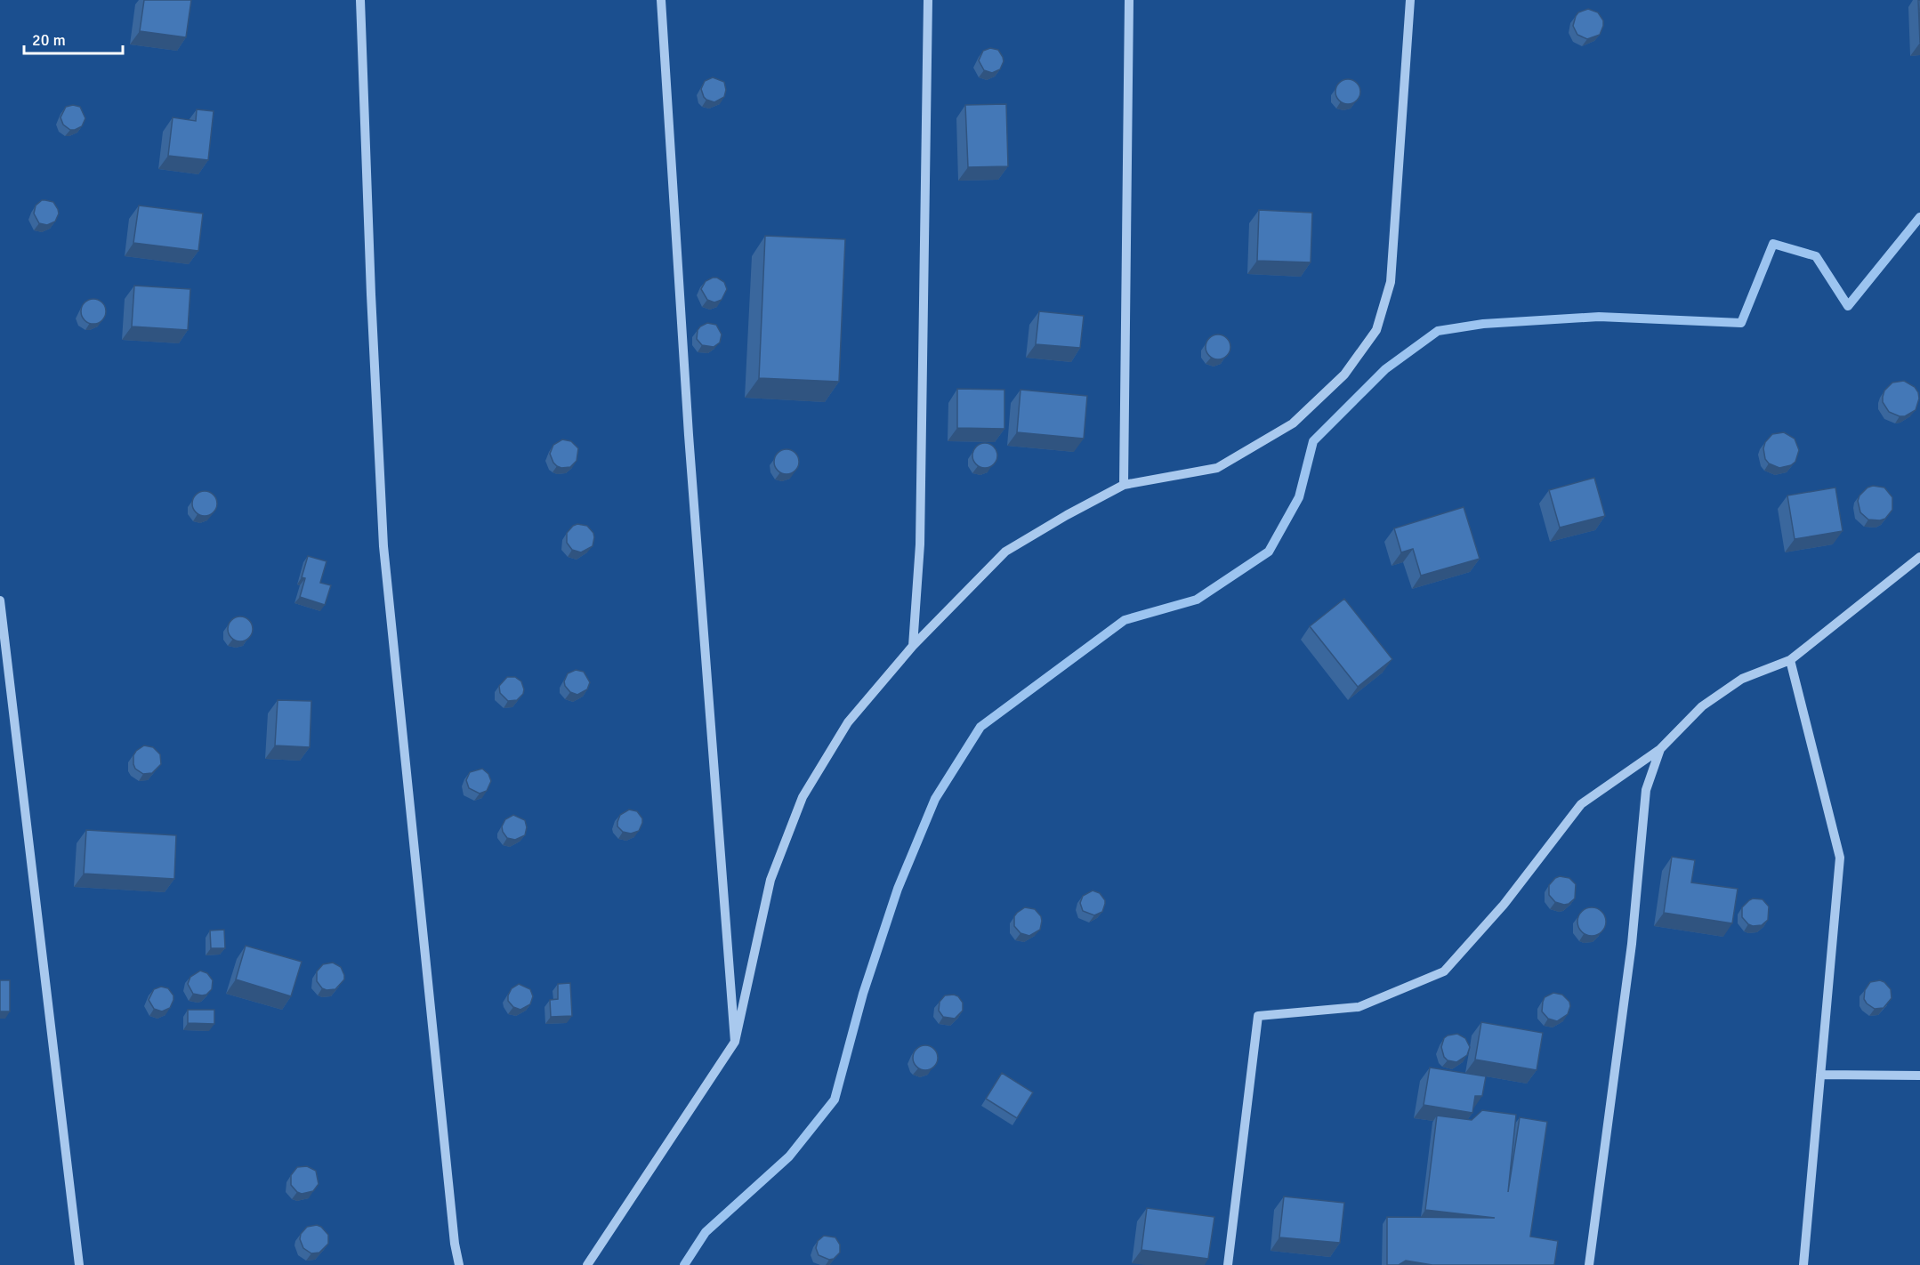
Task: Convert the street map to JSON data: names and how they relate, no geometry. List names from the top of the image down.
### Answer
{
  "scale_bar": "20 m"
}
